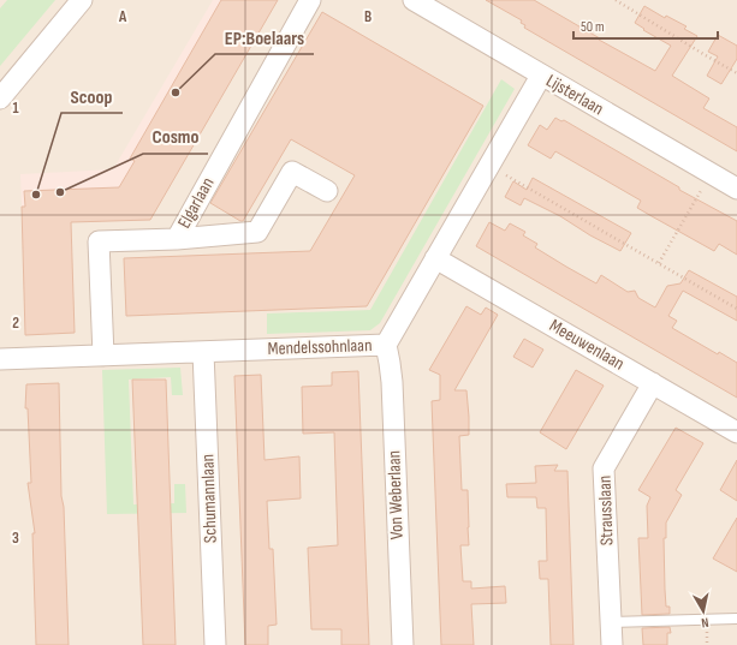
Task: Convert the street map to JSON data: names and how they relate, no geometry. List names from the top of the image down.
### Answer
{
  "streets": {
    "street": [
      "Lijsterlaan",
      "Elgarlaan",
      "Meeuwenlaan",
      "Mendelssohnlaan",
      "Von Weberlaan",
      "Schumannlaan",
      "Strausslaan"
    ]
  },
  "crossings": [
    ["Lijsterlaan", "Mendelssohnlaan"],
    ["Elgarlaan", "Mendelssohnlaan"],
    ["Meeuwenlaan", "Mendelssohnlaan"],
    ["Meeuwenlaan", "Strausslaan"],
    ["Mendelssohnlaan", "Von Weberlaan"],
    ["Mendelssohnlaan", "Schumannlaan"]
  ],
  "places": ["EP:Boelaars", "Cosmo", "Scoop"],
  "scale_bar": "50 m",
  "north": "bottom",
  "grid": {
    "columns": ["A", "B"],
    "rows": ["1", "2", "3"]
  }
}
